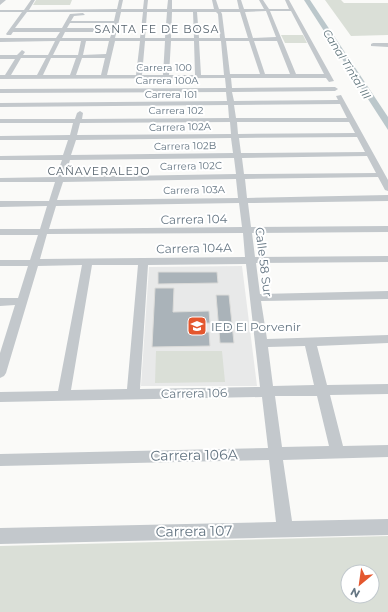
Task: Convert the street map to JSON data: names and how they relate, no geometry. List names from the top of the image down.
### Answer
{
  "streets": {
    "street": [
      "Carrera 100",
      "Carrera 100A",
      "Carrera 101",
      "Carrera 102",
      "Carrera 102A",
      "Carrera 102B",
      "Carrera 102C",
      "Carrera 103A",
      "Carrera 104",
      "Carrera 104A",
      "Calle 58 Sur",
      "Carrera 106",
      "Carrera 106A",
      "Carrera 107"
    ]
  },
  "crossings": [
    ["Carrera 100", "Calle 58 Sur"],
    ["Carrera 100A", "Calle 58 Sur"],
    ["Carrera 101", "Calle 58 Sur"],
    ["Carrera 102", "Calle 58 Sur"],
    ["Carrera 102A", "Calle 58 Sur"],
    ["Carrera 102B", "Calle 58 Sur"],
    ["Carrera 102C", "Calle 58 Sur"],
    ["Carrera 103A", "Calle 58 Sur"],
    ["Carrera 104", "Calle 58 Sur"],
    ["Carrera 104A", "Calle 58 Sur"],
    ["Calle 58 Sur", "Carrera 106"],
    ["Calle 58 Sur", "Carrera 106A"],
    ["Calle 58 Sur", "Carrera 107"]
  ],
  "districts": ["SANTA FE DE BOSA", "CAÑAVERALEJO"],
  "water": ["Canal Tintal III"],
  "places": {
    "school or university": ["IED El Porvenir"]
  },
  "north": "bottom left"
}
